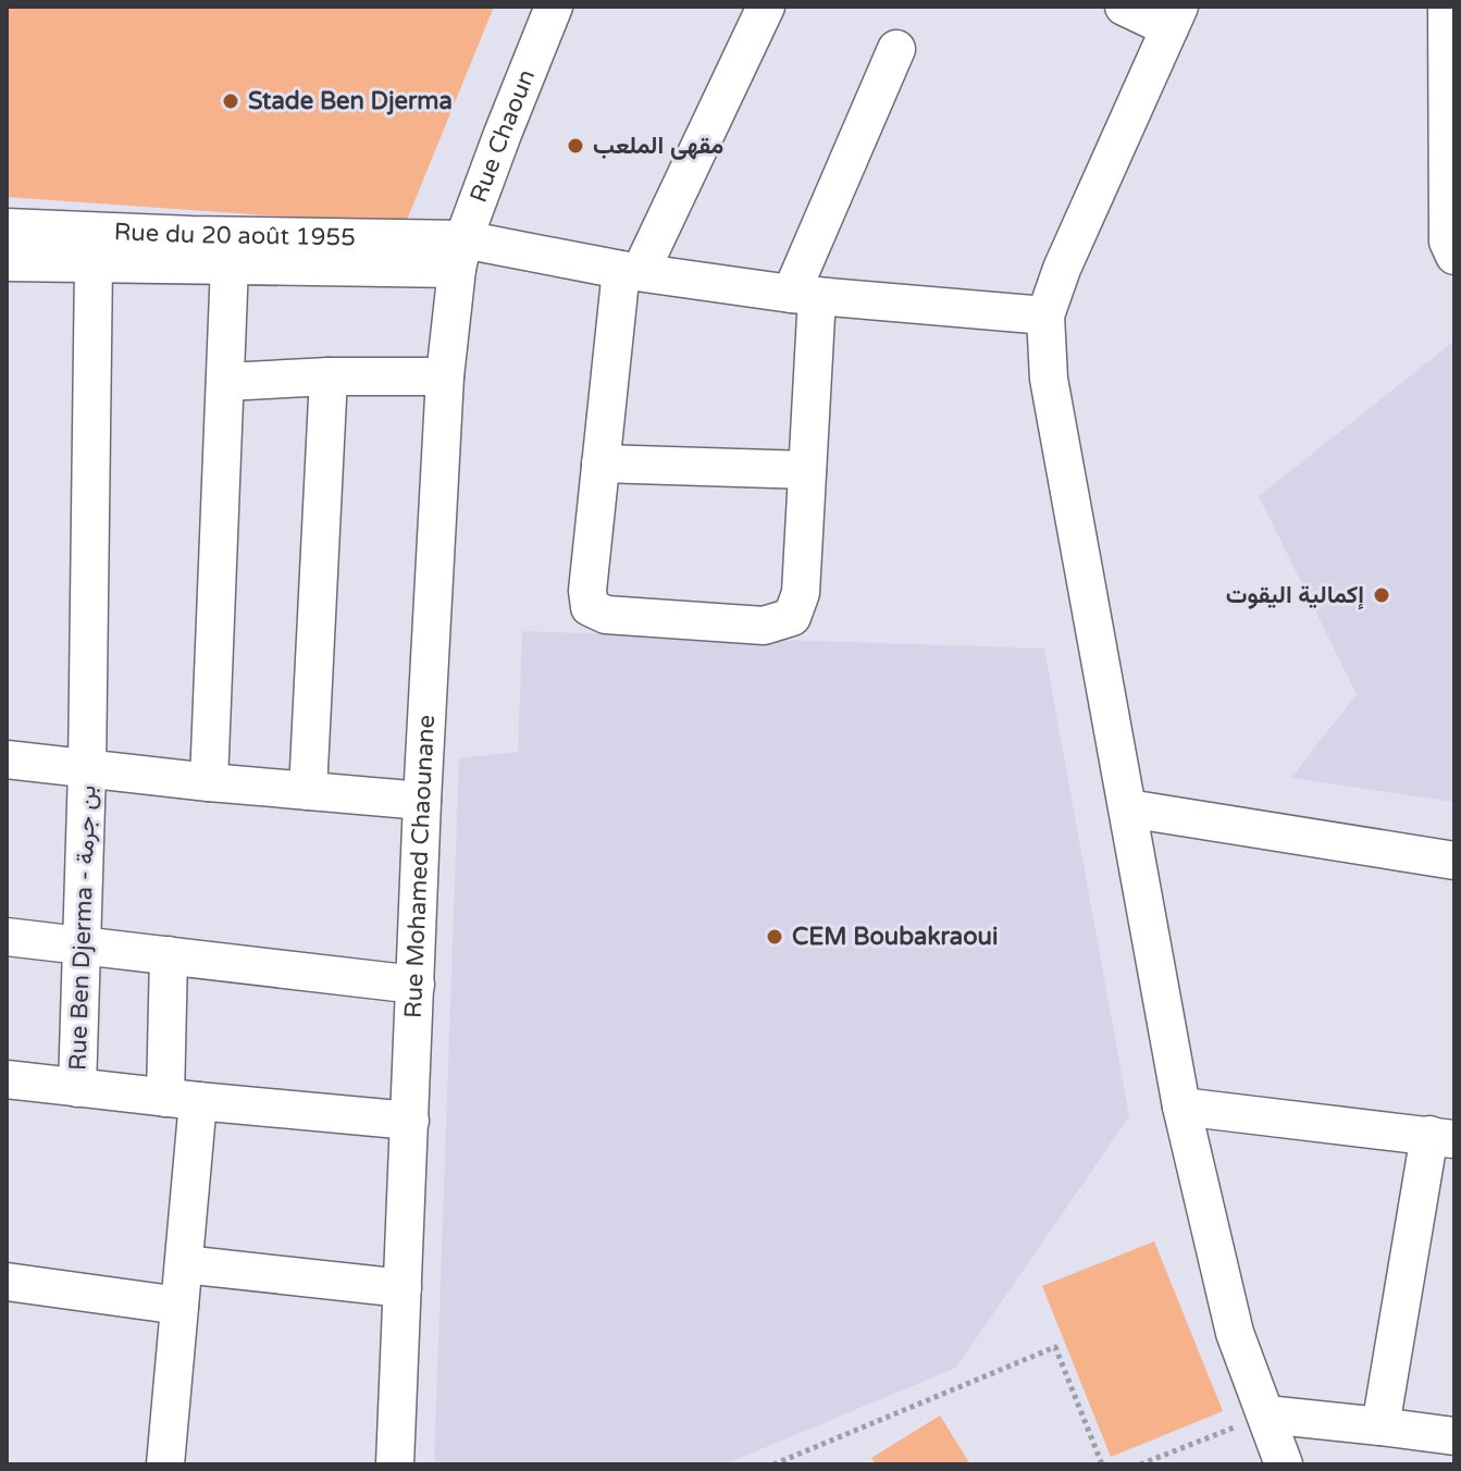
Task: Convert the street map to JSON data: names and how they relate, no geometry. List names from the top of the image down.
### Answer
{
  "streets": {
    "street": [
      "Rue Chaoun",
      "Rue du 20 août 1955",
      "Rue Mohamed Chaounane",
      "Rue Ben Djerma - بن جرمة"
    ]
  },
  "crossings": [
    ["Rue Chaoun", "Rue du 20 août 1955"],
    ["Rue Chaoun", "Rue Mohamed Chaounane"],
    ["Rue du 20 août 1955", "Rue Mohamed Chaounane"],
    ["Rue du 20 août 1955", "Rue Ben Djerma - بن جرمة"]
  ],
  "places": [
    "Stade Ben Djerma",
    "مقهى الملعب",
    "إكمالية اليقوت",
    "CEM Boubakraoui"
  ]
}
